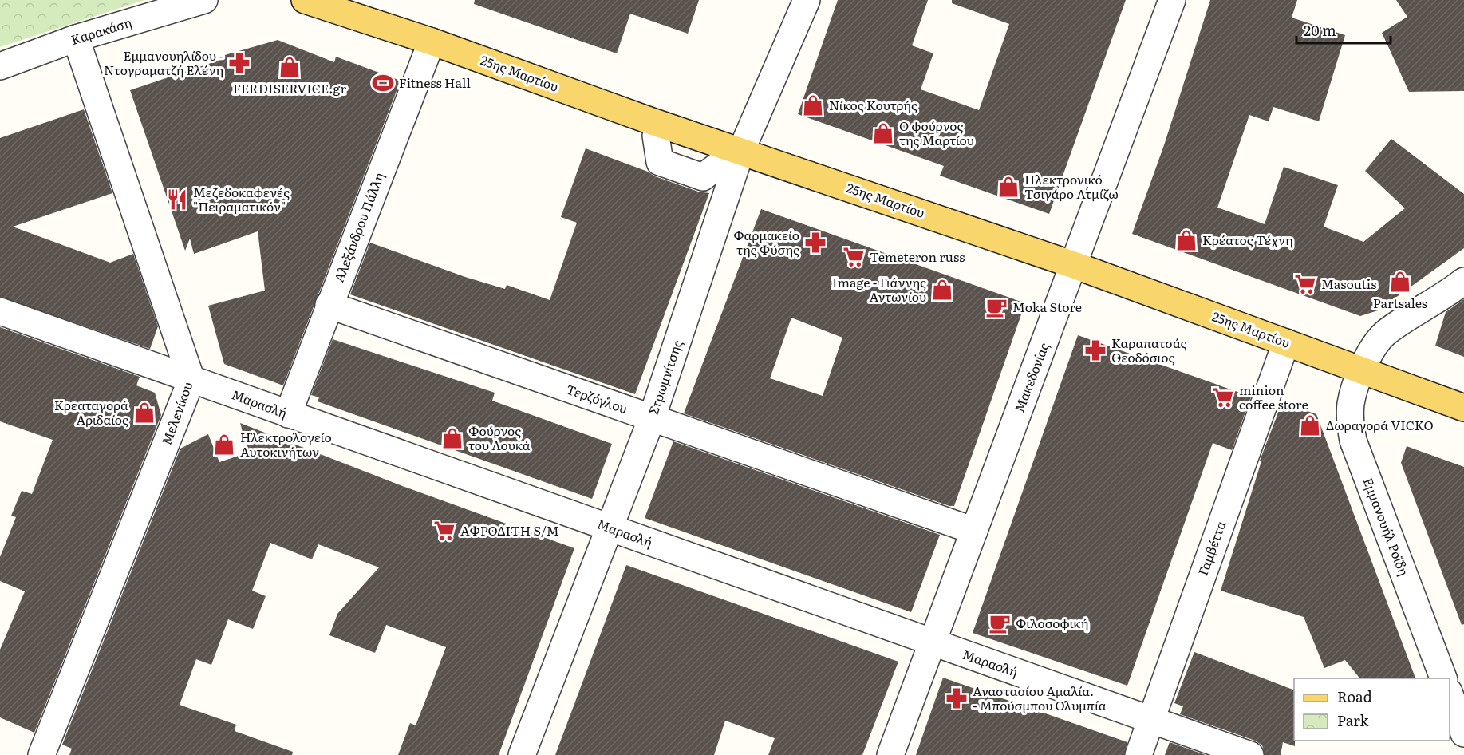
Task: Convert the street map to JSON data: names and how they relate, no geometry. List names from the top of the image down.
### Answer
{
  "streets": {
    "main road": ["25ης Μαρτίου"],
    "street": [
      "Καρακάση",
      "Αλεξάνδρου Πάλλη",
      "Στρωμνίτσης",
      "Μακεδονίας",
      "Τερζόγλου",
      "Μαρασλή",
      "Μελενίκου",
      "Εμμανουήλ Ροΐδη",
      "Γαμβέττα"
    ]
  },
  "crossings": [
    ["Καρακάση", "Μελενίκου"],
    ["25ης Μαρτίου", "Αλεξάνδρου Πάλλη"],
    ["25ης Μαρτίου", "Στρωμνίτσης"],
    ["25ης Μαρτίου", "Μακεδονίας"],
    ["25ης Μαρτίου", "Εμμανουήλ Ροΐδη"],
    ["25ης Μαρτίου", "Γαμβέττα"],
    ["Αλεξάνδρου Πάλλη", "Τερζόγλου"],
    ["Αλεξάνδρου Πάλλη", "Μαρασλή"],
    ["Στρωμνίτσης", "Τερζόγλου"],
    ["Στρωμνίτσης", "Μαρασλή"],
    ["Μακεδονίας", "Τερζόγλου"],
    ["Μακεδονίας", "Μαρασλή"],
    ["Μαρασλή", "Μελενίκου"],
    ["Μαρασλή", "Γαμβέττα"]
  ],
  "places": {
    "pharmacy": [
      "Εμμανουηλίδου - Ντογραματζή Ελένη",
      "Φαρμακείο της Φύσης",
      "Καραπατσάς Θεοδόσιος",
      "Αναστασίου Αμαλία. - Μπούσμπου Ολυμπία"
    ],
    "shop": [
      "FERDISERVICE.gr",
      "Νίκος Κουτρής",
      "Ο φούρνος της Μαρτίου",
      "Ηλεκτρονικό Τσιγάρο Ατμίζω",
      "Κρέατος Τέχνη",
      "Partsales",
      "Image - Γιάννης Αντωνίου",
      "Κρεαταγορά Αριδαίος",
      "Δωραγορά VICKO",
      "Φούρνος του Λουκά",
      "Ηλεκτρολογείο Αυτοκινήτων"
    ],
    "sports": ["Fitness Hall"],
    "restaurant": ["Μεζεδοκαφενές \"Πειραματικόν\""],
    "supermarket": [
      "Temeteron russ",
      "Masoutis",
      "minion coffee store",
      "ΑΦΡΟΔΙΤΗ S/M"
    ],
    "cafe": ["Moka Store", "Φιλοσοφική"]
  },
  "legend": ["Road", "Park"],
  "scale_bar": "20 m"
}
